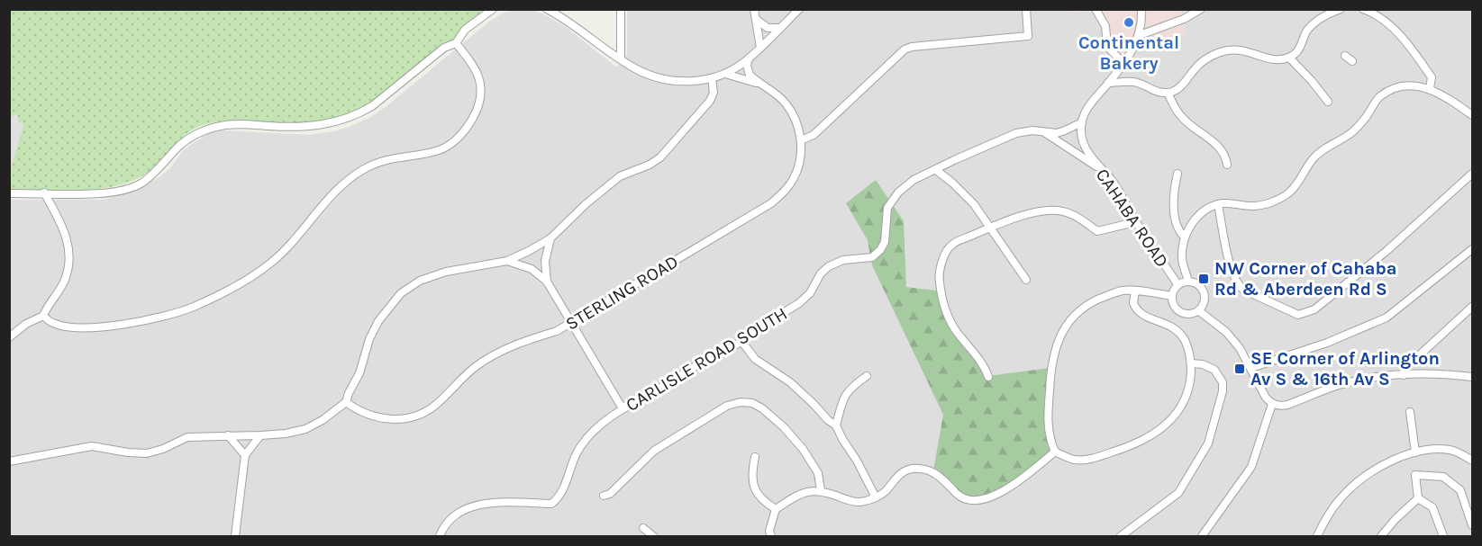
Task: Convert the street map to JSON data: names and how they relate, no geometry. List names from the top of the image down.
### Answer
{
  "streets": {
    "street": ["CAHABA ROAD", "STERLING ROAD", "CARLISLE ROAD SOUTH"]
  },
  "crossings": [
    ["CAHABA ROAD", "CARLISLE ROAD SOUTH"]
  ],
  "places": {
    "other": ["Continental Bakery"],
    "transit": ["NW Corner of Cahaba Rd & Aberdeen Rd S", "SE Corner of Arlington Av S & 16th Av S"]
  }
}
